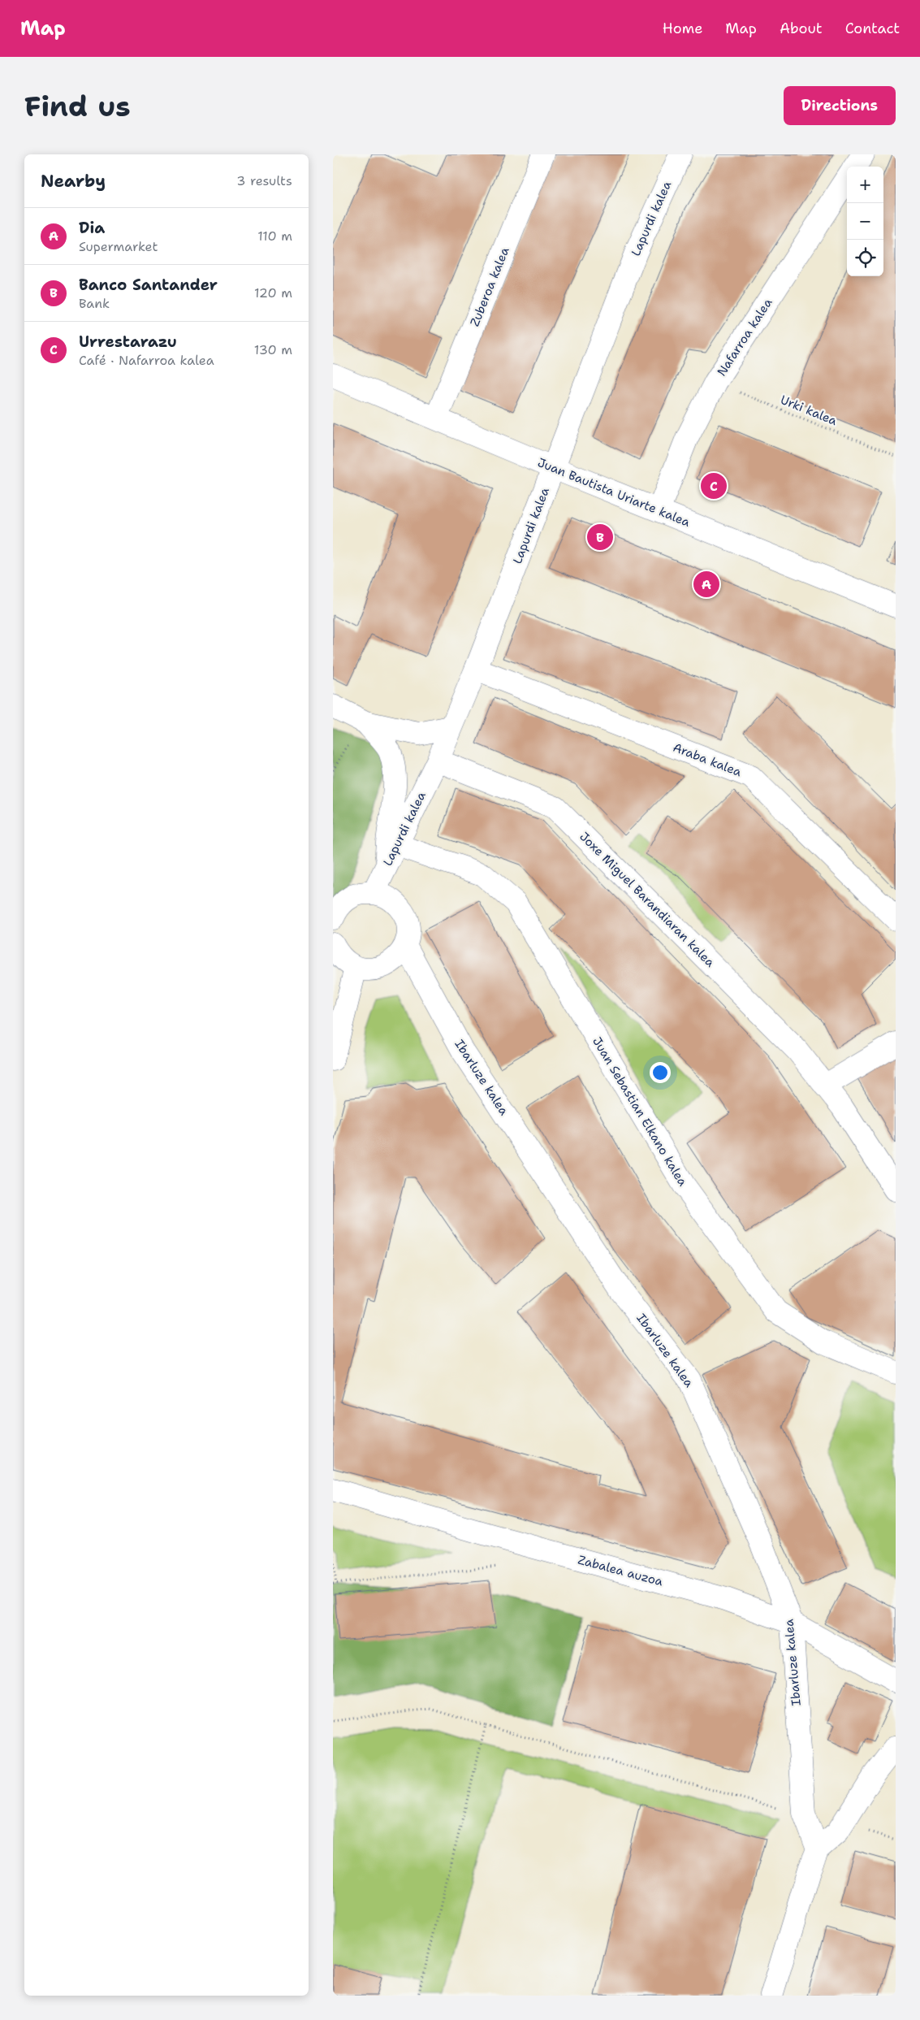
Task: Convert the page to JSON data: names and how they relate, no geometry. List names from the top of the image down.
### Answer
{
  "streets": {
    "street": [
      "Lapurdi kalea",
      "Zuberoa kalea",
      "Nafarroa kalea",
      "Juan Bautista Uriarte kalea",
      "Araba kalea",
      "Joxe Miguel Barandiaran kalea",
      "Ibarluze kalea",
      "Juan Sebastian Elkano kalea",
      "Zabalea auzoa"
    ],
    "path": ["Urki kalea"]
  },
  "crossings": [
    ["Lapurdi kalea", "Juan Bautista Uriarte kalea"],
    ["Lapurdi kalea", "Araba kalea"],
    ["Lapurdi kalea", "Joxe Miguel Barandiaran kalea"],
    ["Lapurdi kalea", "Juan Sebastian Elkano kalea"],
    ["Zuberoa kalea", "Juan Bautista Uriarte kalea"],
    ["Nafarroa kalea", "Urki kalea"],
    ["Nafarroa kalea", "Juan Bautista Uriarte kalea"],
    ["Ibarluze kalea", "Zabalea auzoa"]
  ],
  "page": {
    "header": "Map",
    "nav": [
      "Home",
      "Map",
      "About",
      "Contact"
    ],
    "buttons": "Directions",
    "title": "Find us",
    "heading": ["Nearby", "3 results"],
    "map_buttons": ["+", "−"],
    "list": [
      {
        "mark": "A",
        "name": "Dia",
        "note": "Supermarket",
        "value": "110 m"
      },
      {
        "mark": "B",
        "name": "Banco Santander",
        "note": "Bank",
        "value": "120 m"
      },
      {
        "mark": "C",
        "name": "Urrestarazu",
        "note": "Café · Nafarroa kalea",
        "value": "130 m"
      }
    ],
    "pins": ["C", "B", "A"]
  }
}
